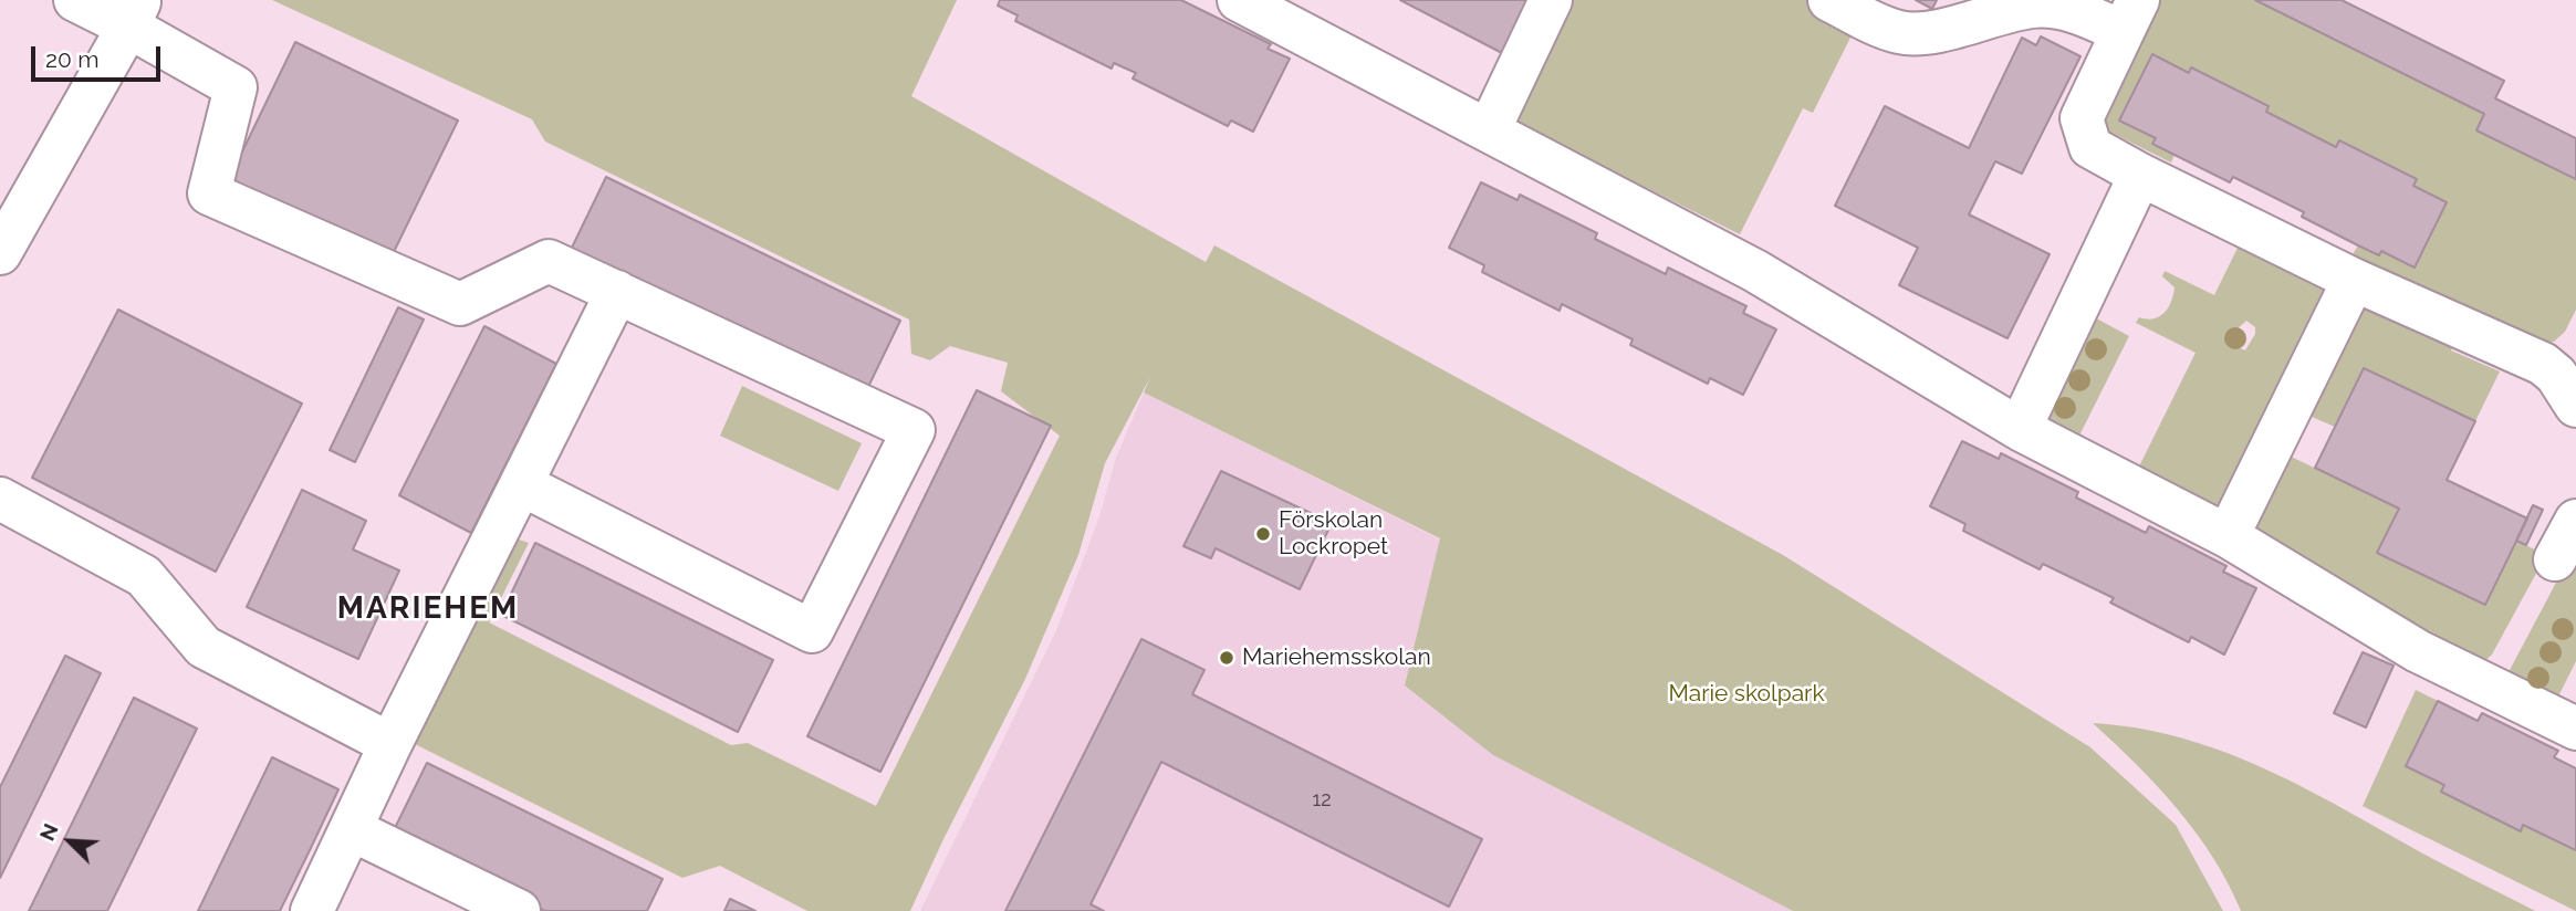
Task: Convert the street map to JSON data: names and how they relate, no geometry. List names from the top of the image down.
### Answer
{
  "districts": ["MARIEHEM"],
  "parks": ["Marie skolpark"],
  "places": ["Förskolan Lockropet", "Mariehemsskolan"],
  "house_numbers": ["12"],
  "scale_bar": "20 m",
  "north": "top left"
}
